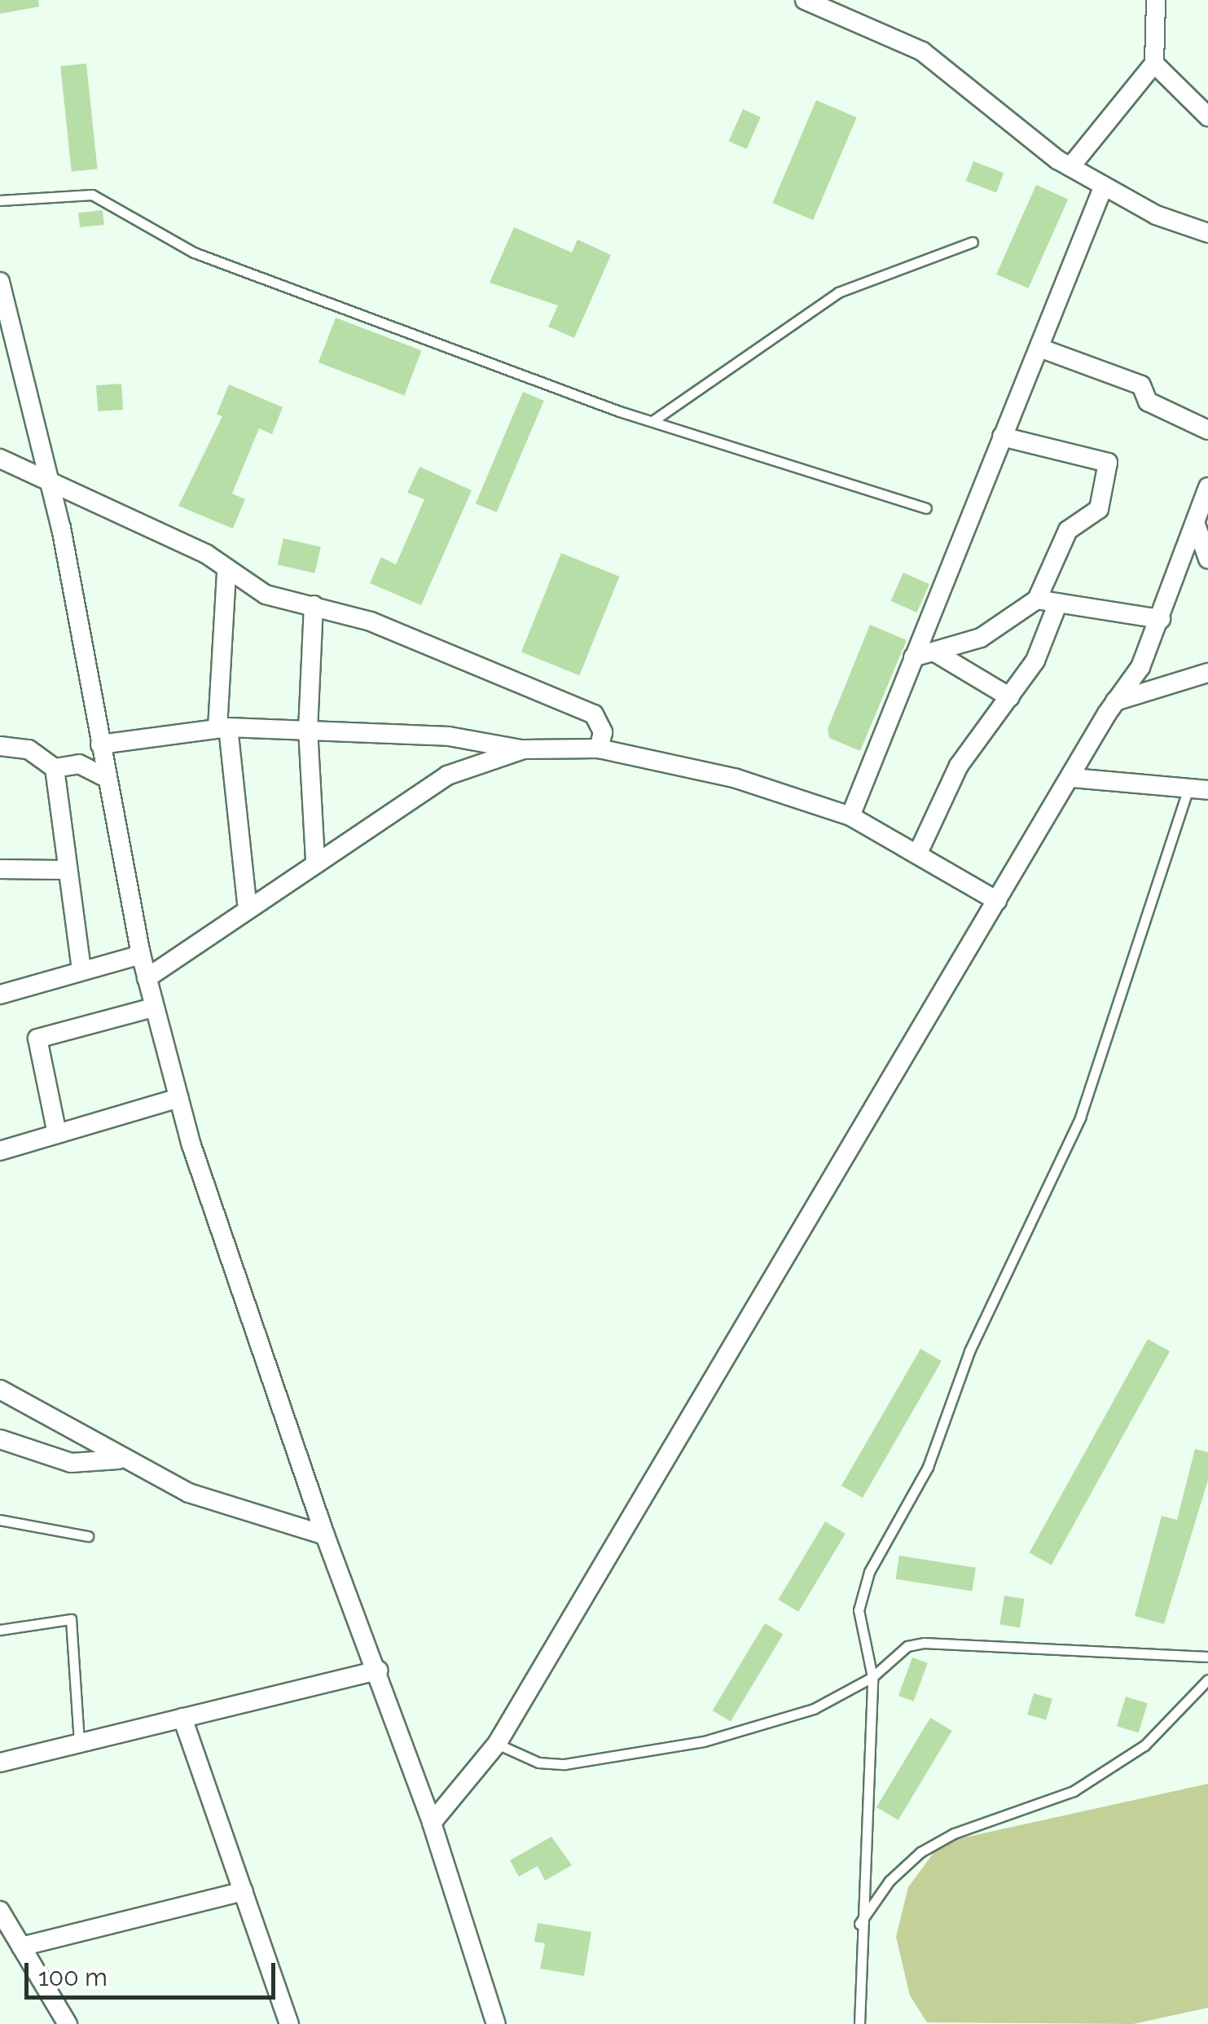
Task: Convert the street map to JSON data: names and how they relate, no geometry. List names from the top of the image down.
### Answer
{
  "scale_bar": "100 m"
}
